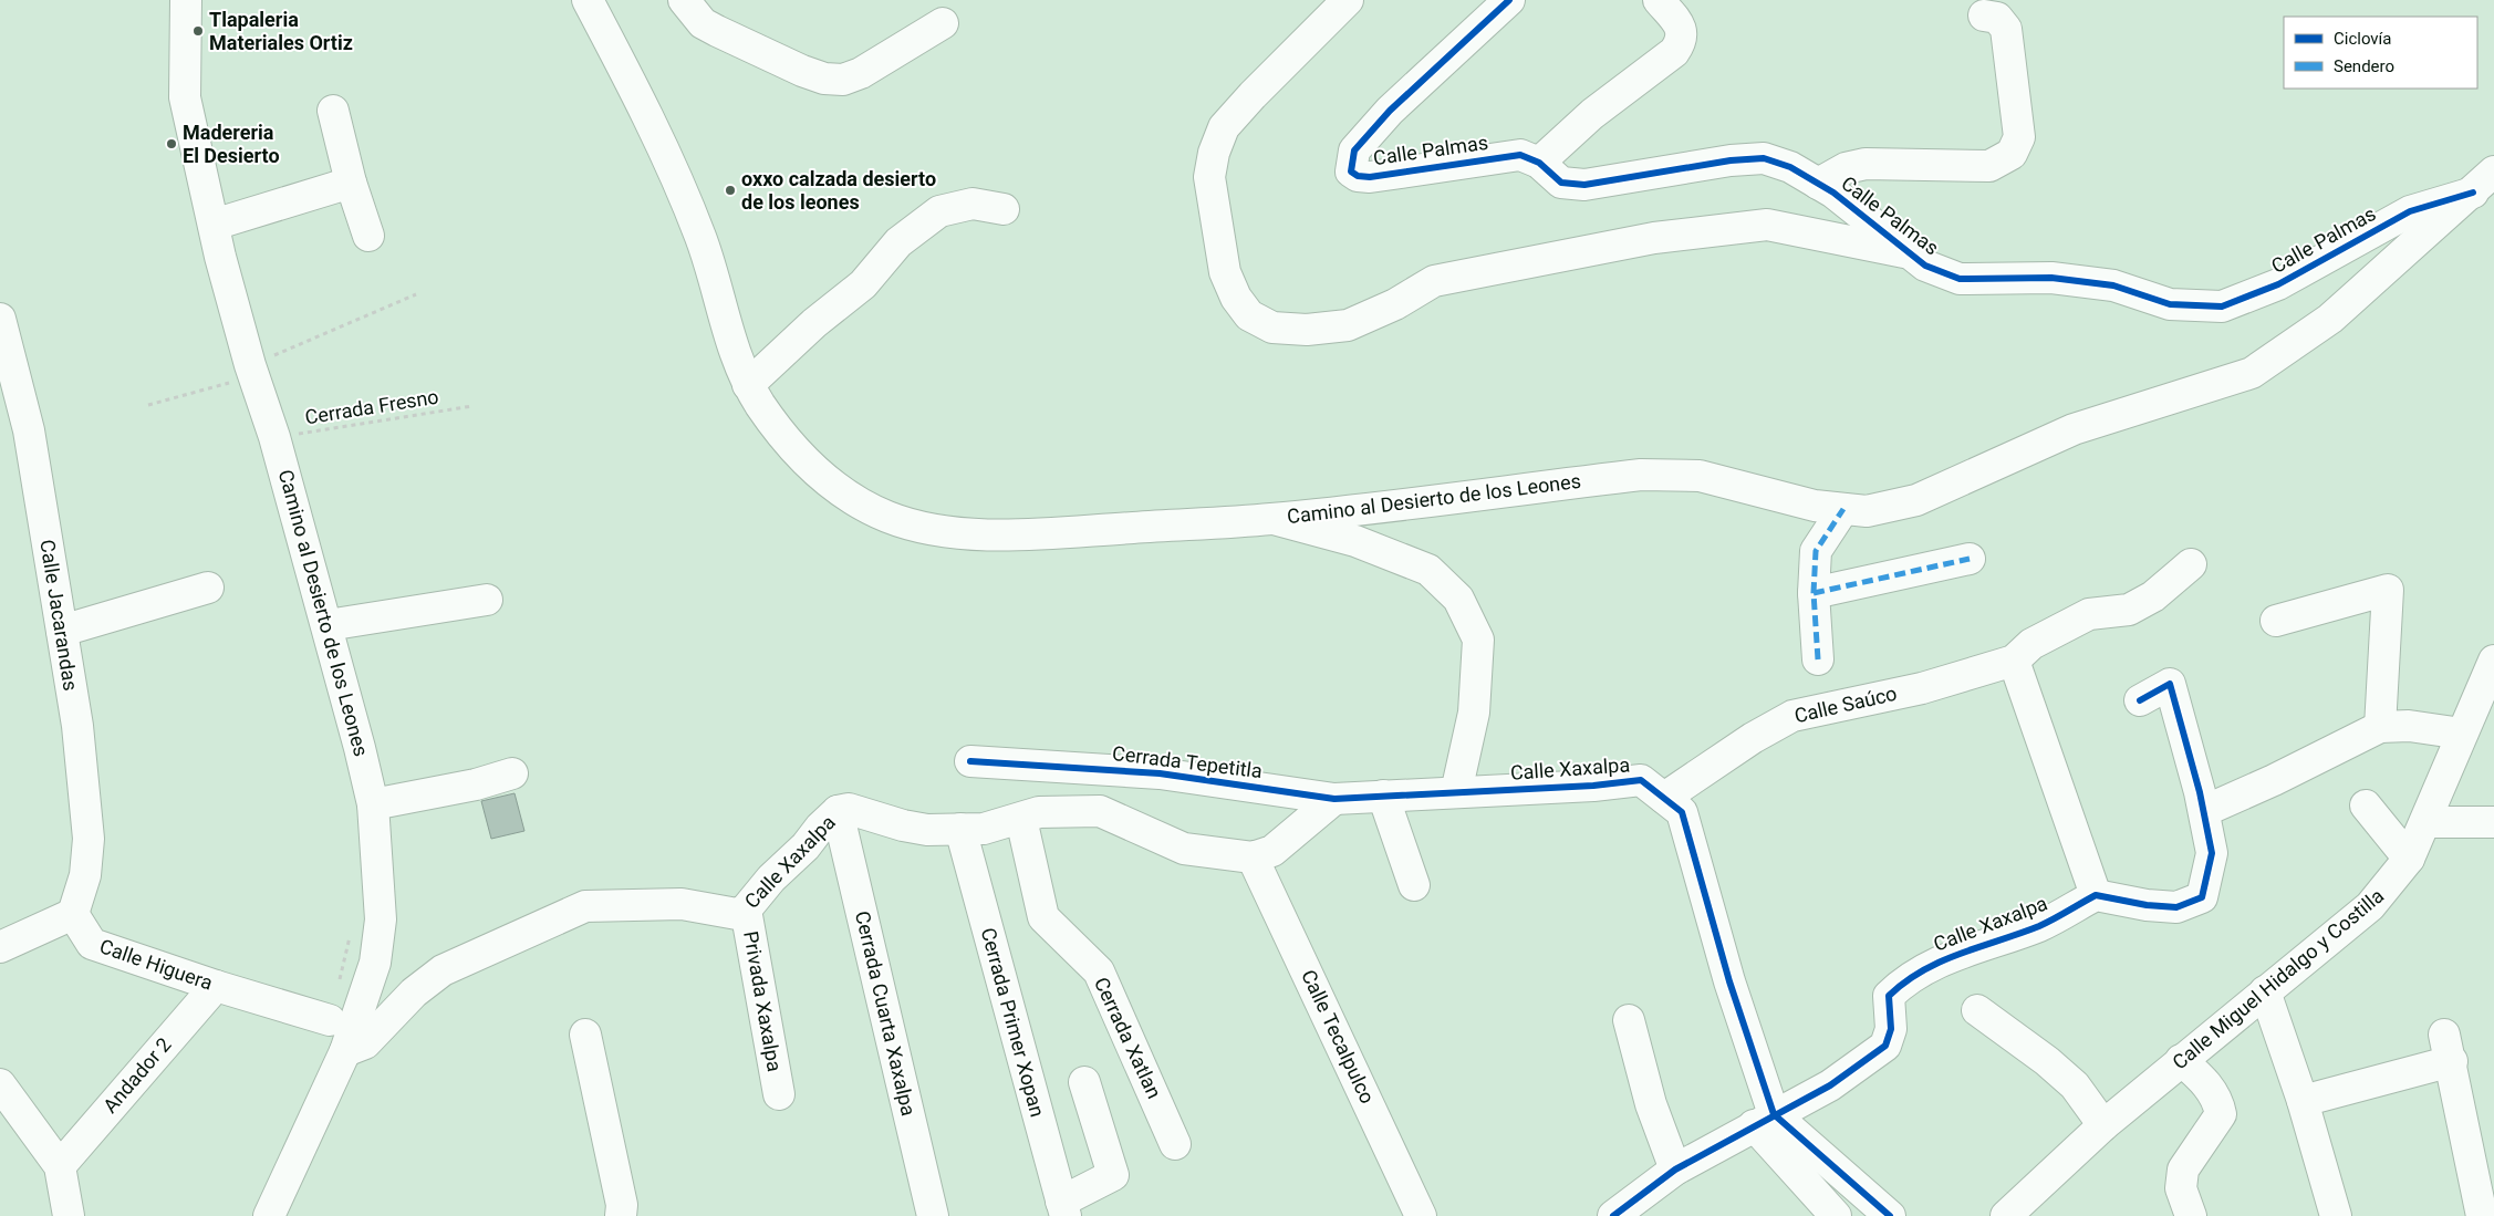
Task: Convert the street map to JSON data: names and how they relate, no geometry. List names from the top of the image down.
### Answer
{
  "streets": {
    "street": [
      "Calle Palmas",
      "Camino al Desierto de los Leones",
      "Calle Jacarandas",
      "Calle Saúco",
      "Cerrada Tepetitla",
      "Calle Xaxalpa",
      "Calle Higuera",
      "Calle Miguel Hidalgo y Costilla",
      "Privada Xaxalpa",
      "Cerrada Cuarta Xaxalpa",
      "Cerrada Primer Xopan",
      "Calle Tecalpulco",
      "Cerrada Xatlan",
      "Andador 2"
    ],
    "path": ["Cerrada Fresno"]
  },
  "crossings": [
    ["Calle Palmas", "Camino al Desierto de los Leones"],
    ["Cerrada Fresno", "Camino al Desierto de los Leones"],
    ["Camino al Desierto de los Leones", "Calle Xaxalpa"],
    ["Calle Jacarandas", "Calle Higuera"],
    ["Calle Saúco", "Calle Xaxalpa"],
    ["Cerrada Tepetitla", "Calle Xaxalpa"],
    ["Calle Xaxalpa", "Privada Xaxalpa"],
    ["Calle Xaxalpa", "Cerrada Cuarta Xaxalpa"],
    ["Calle Xaxalpa", "Cerrada Primer Xopan"],
    ["Calle Xaxalpa", "Calle Tecalpulco"],
    ["Calle Xaxalpa", "Cerrada Xatlan"],
    ["Calle Higuera", "Andador 2"]
  ],
  "places": ["Tlapaleria Materiales Ortiz", "Madereria El Desierto", "oxxo calzada desierto de los leones"],
  "legend": ["Ciclovía", "Sendero"]
}
